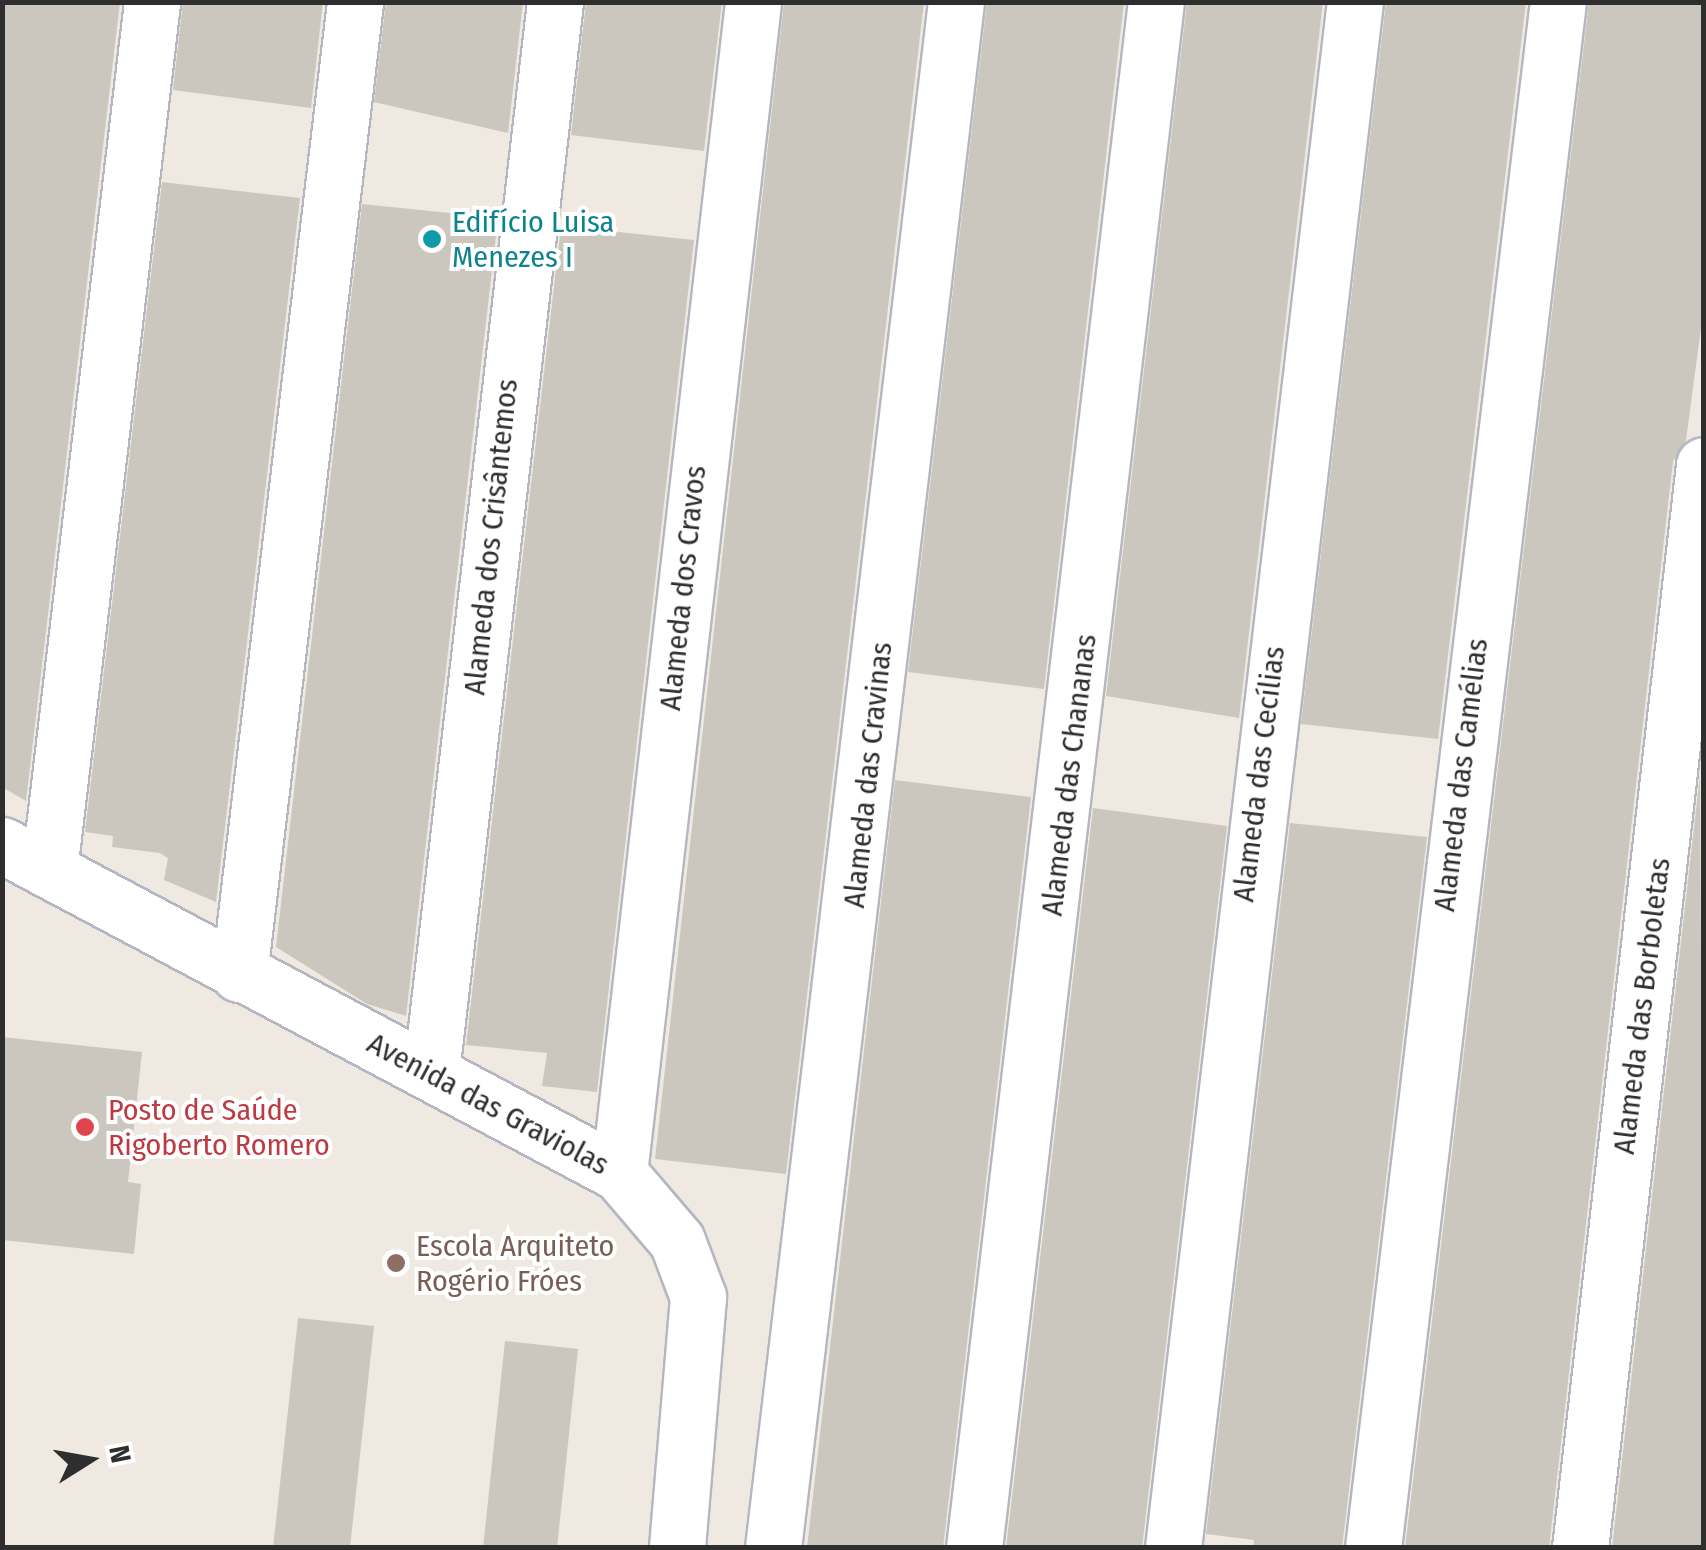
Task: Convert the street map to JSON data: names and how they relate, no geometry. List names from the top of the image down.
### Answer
{
  "streets": {
    "street": [
      "Alameda dos Crisântemos",
      "Alameda dos Cravos",
      "Alameda das Cecílias",
      "Alameda das Cravinas",
      "Alameda das Chananas",
      "Alameda das Camélias",
      "Alameda das Borboletas",
      "Avenida das Graviolas"
    ]
  },
  "crossings": [
    ["Alameda dos Crisântemos", "Avenida das Graviolas"],
    ["Alameda dos Cravos", "Avenida das Graviolas"]
  ],
  "places": ["Edifício Luisa Menezes I", "Posto de Saúde Rigoberto Romero", "Escola Arquiteto Rogério Fróes"],
  "north": "right"
}
